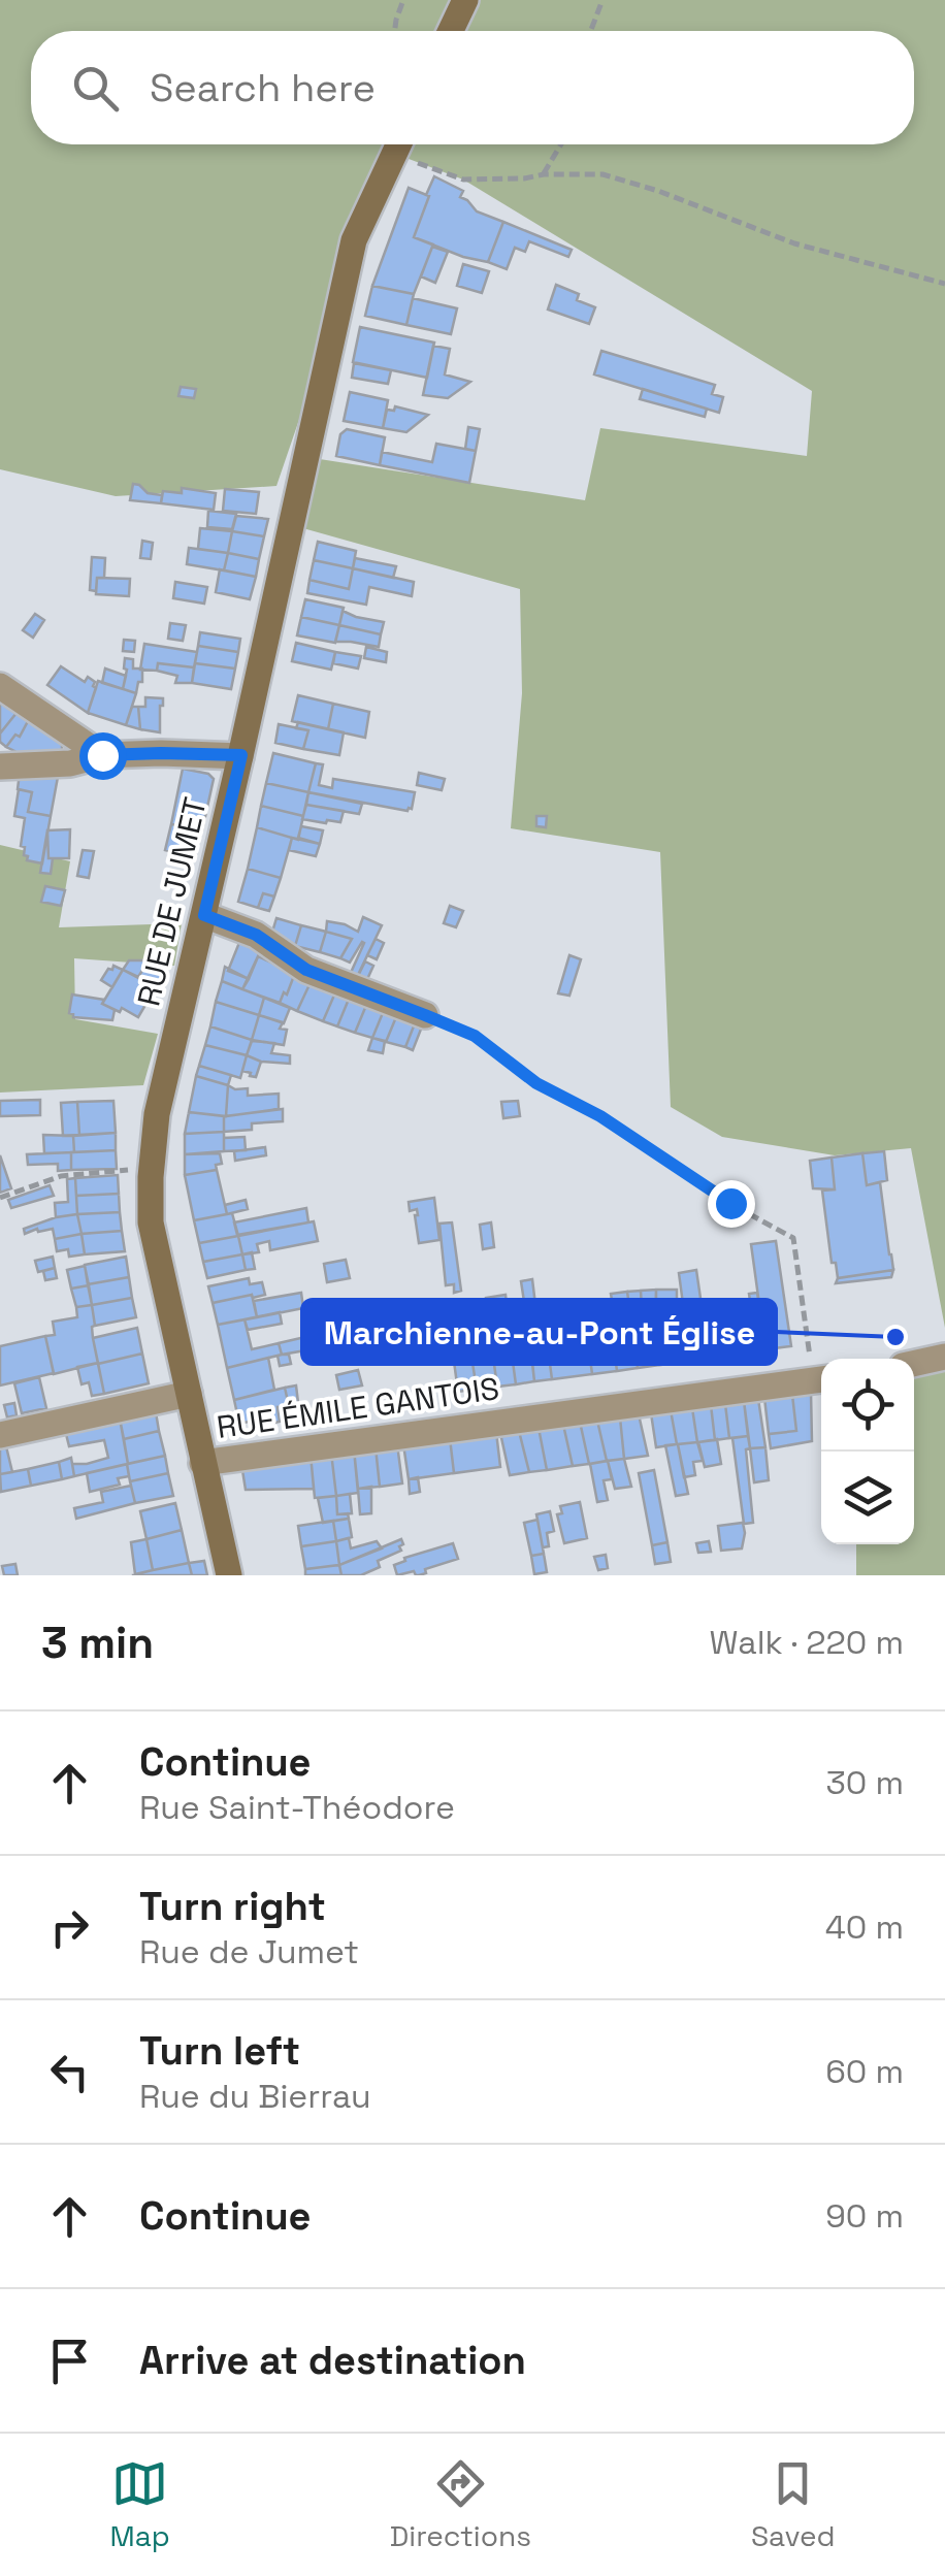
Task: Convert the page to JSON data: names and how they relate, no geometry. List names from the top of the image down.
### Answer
{
  "streets": {
    "street": ["RUE DE JUMET", "RUE ÉMILE GANTOIS"]
  },
  "crossings": [
    ["RUE DE JUMET", "RUE ÉMILE GANTOIS"]
  ],
  "places": ["Marchienne-au-Pont Église"],
  "page": {
    "search": "Search here",
    "heading": ["3 min", "Walk · 220 m"],
    "list": [
      ["Continue", "Rue Saint-Théodore", "30 m"],
      ["Turn right", "Rue de Jumet", "40 m"],
      ["Turn left", "Rue du Bierrau", "60 m"],
      ["Continue", "90 m"],
      "Arrive at destination"
    ],
    "nav": ["Map", "Directions", "Saved"]
  }
}
